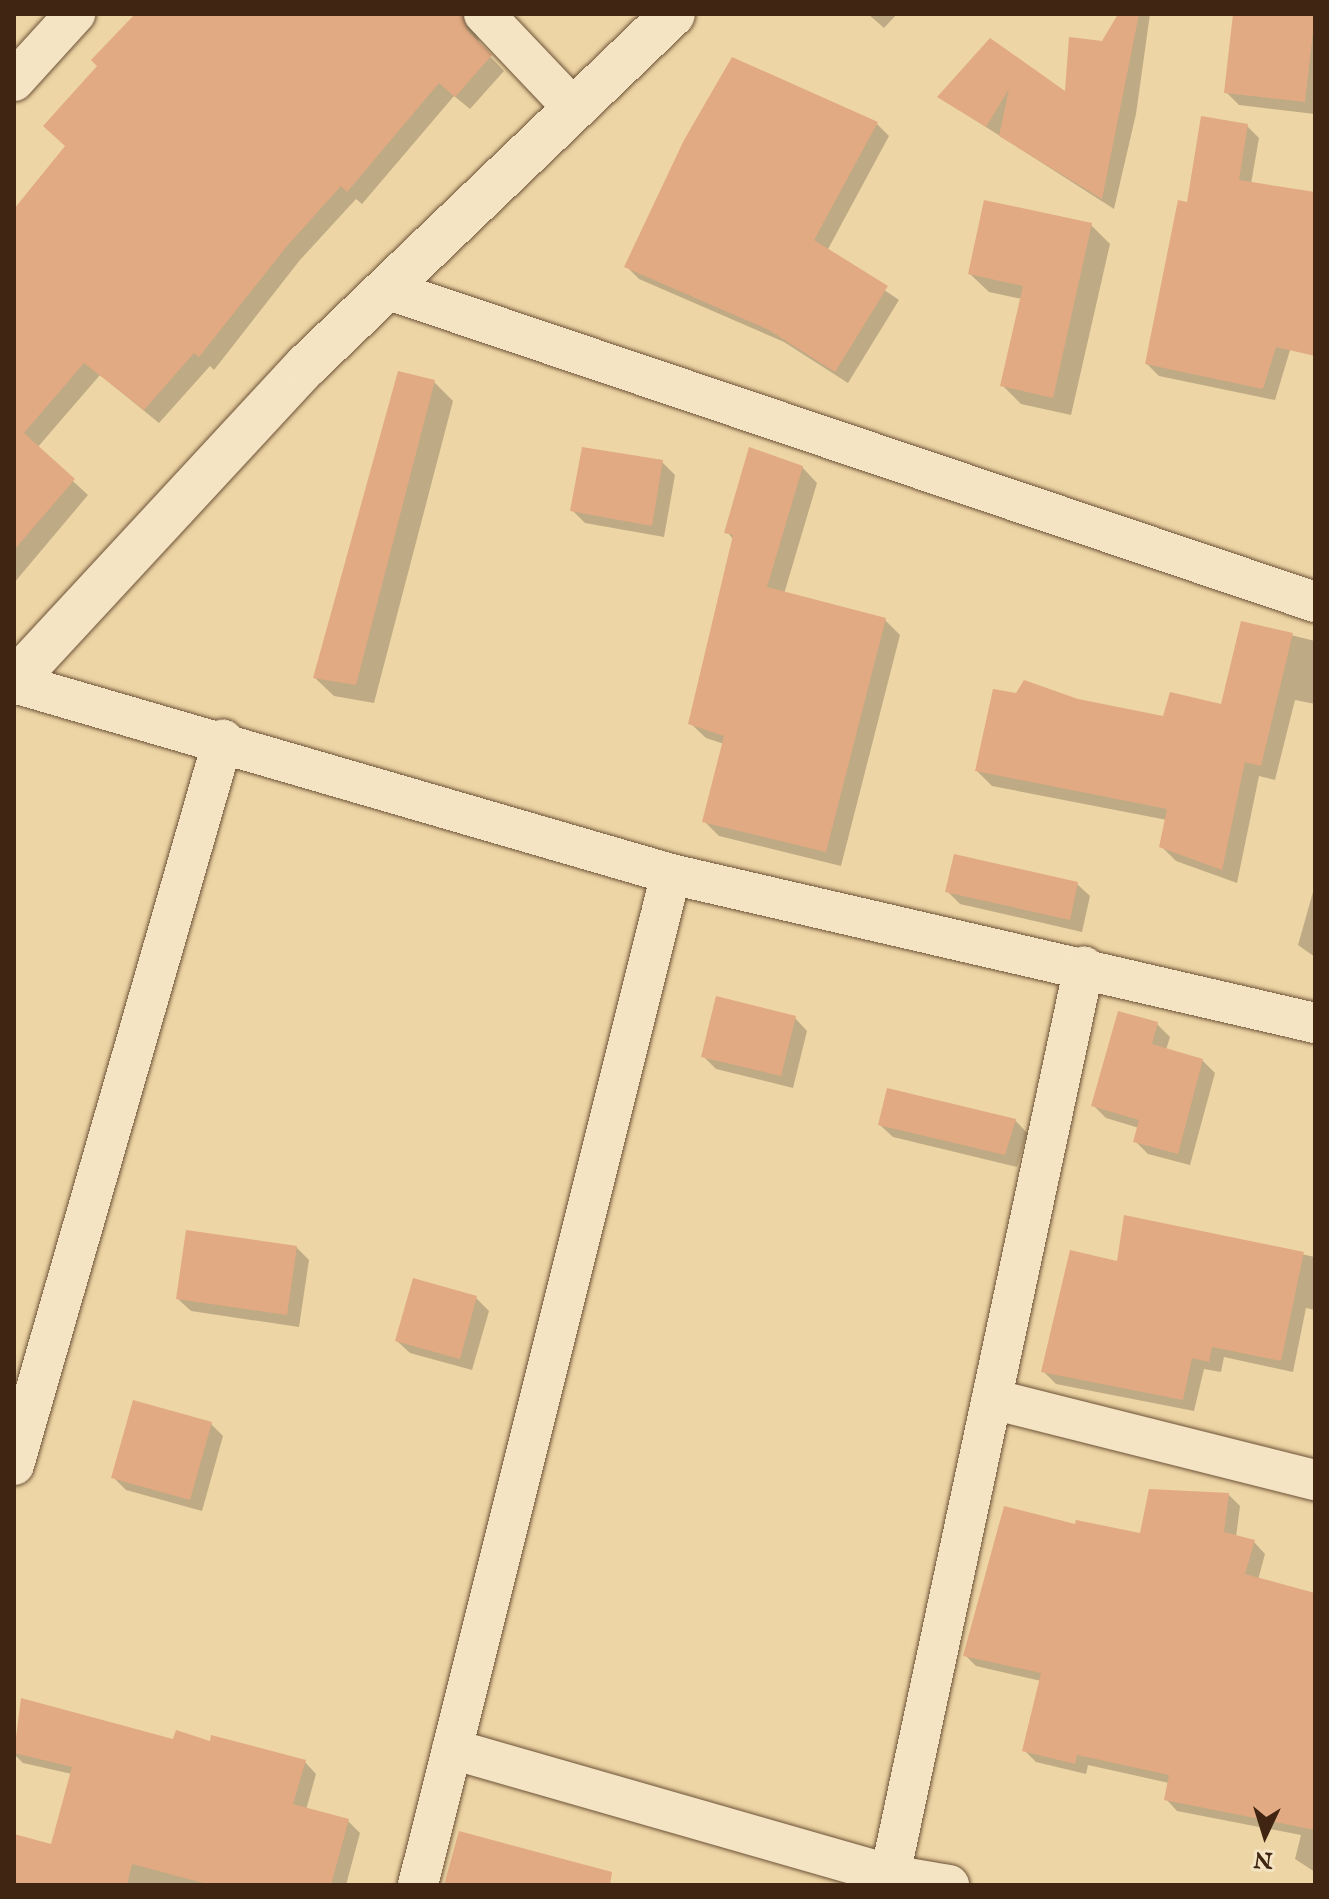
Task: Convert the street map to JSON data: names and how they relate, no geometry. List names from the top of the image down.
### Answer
{
  "north": "bottom"
}
